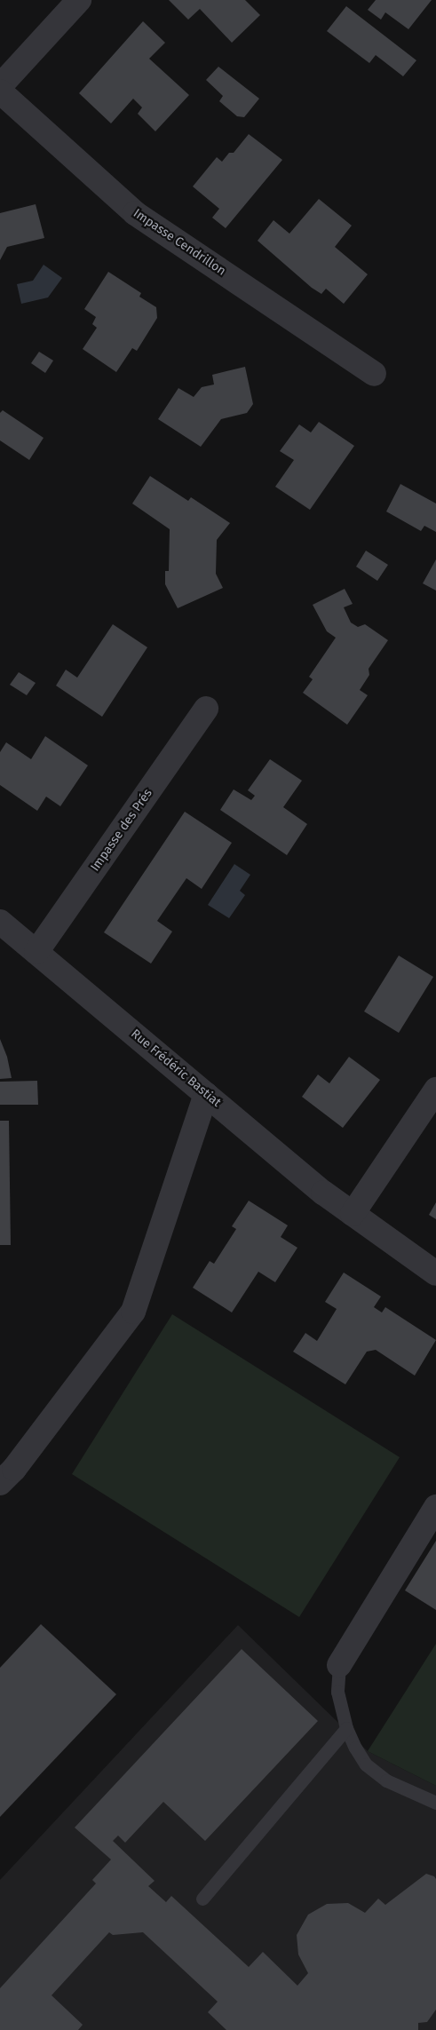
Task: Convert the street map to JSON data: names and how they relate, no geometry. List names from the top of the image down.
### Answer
{
  "streets": {
    "street": ["Impasse Cendrillon", "Impasse des Prés", "Rue Frédéric Bastiat"]
  },
  "crossings": [
    ["Impasse des Prés", "Rue Frédéric Bastiat"]
  ]
}
